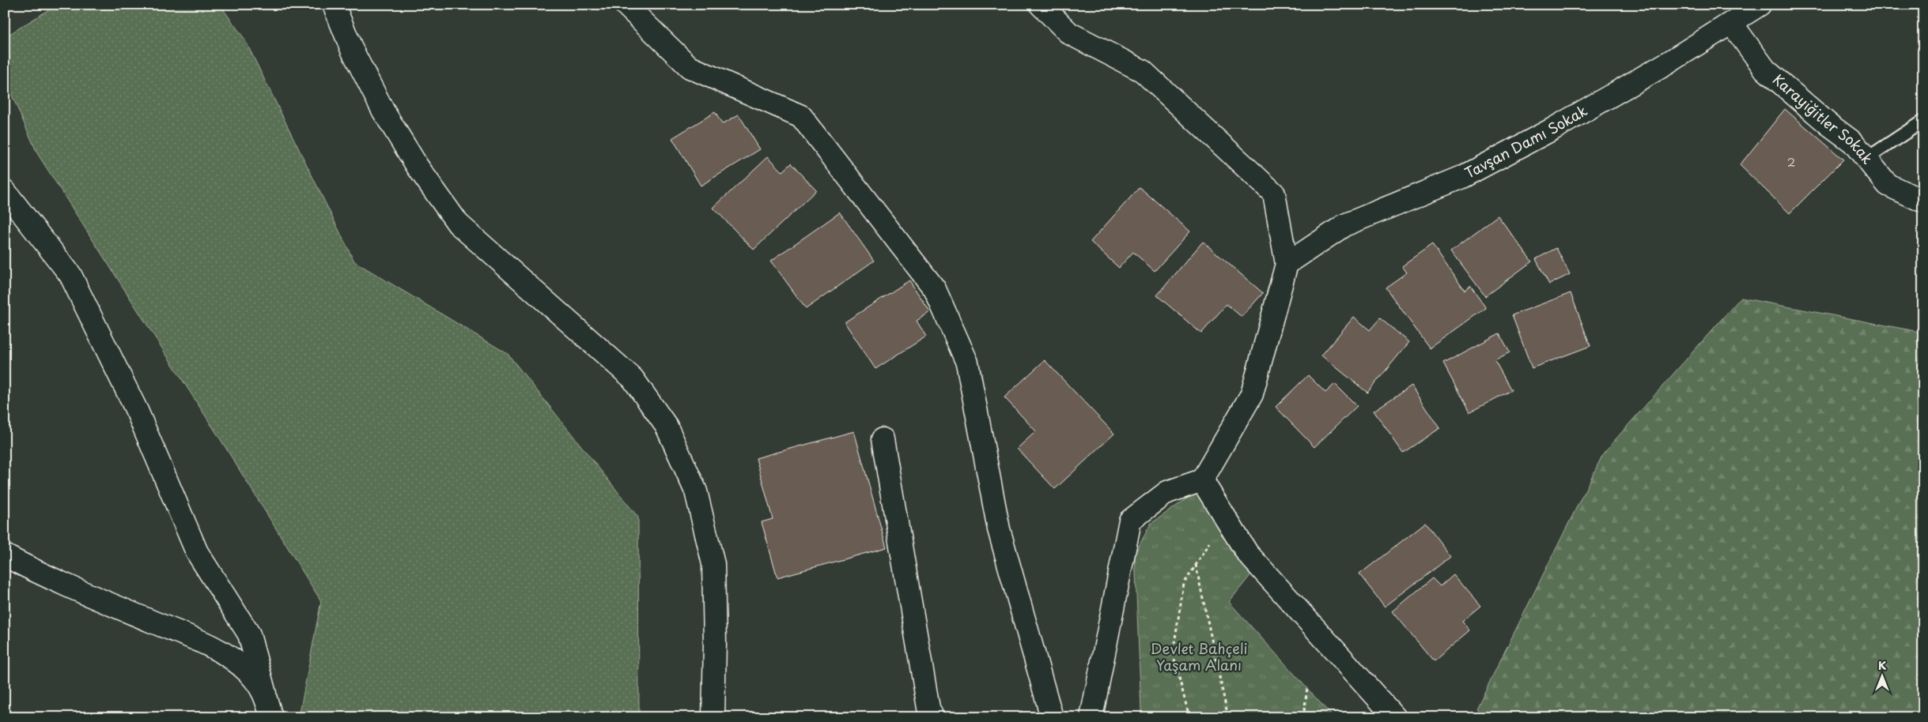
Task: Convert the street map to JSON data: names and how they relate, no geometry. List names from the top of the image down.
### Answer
{
  "streets": {
    "street": ["Karayiğitler Sokak", "Tavşan Damı Sokak"]
  },
  "crossings": [
    ["Karayiğitler Sokak", "Tavşan Damı Sokak"]
  ],
  "parks": ["Devlet Bahçeli Yaşam Alanı"],
  "house_numbers": ["2"],
  "north": "top"
}
